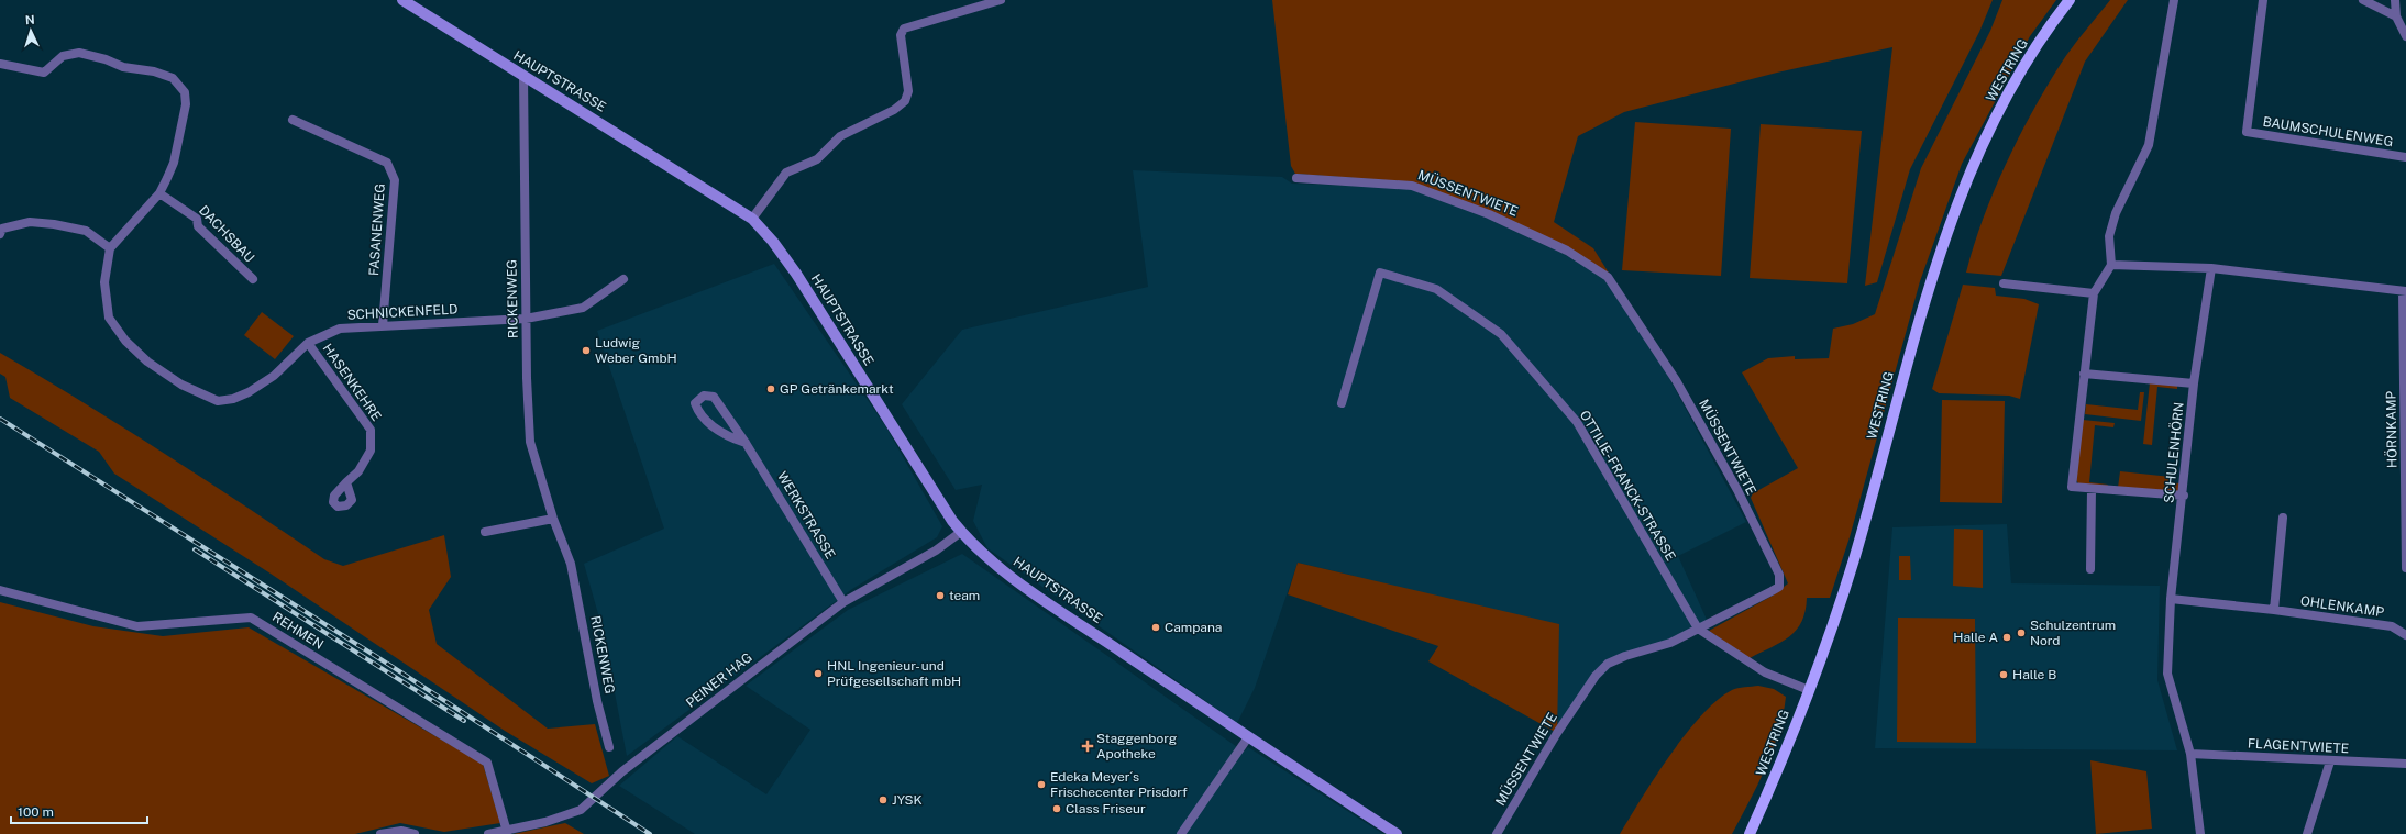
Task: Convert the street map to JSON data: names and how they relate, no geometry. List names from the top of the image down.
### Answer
{
  "streets": {
    "main road": ["WESTRING", "HAUPTSTRASSE"],
    "street": [
      "BAUMSCHULENWEG",
      "MÜSSENTWIETE",
      "FASANENWEG",
      "DACHSBAU",
      "RICKENWEG",
      "SCHNICKENFELD",
      "HASENKEHRE",
      "HÖRNKAMP",
      "SCHULENHÖRN",
      "OTTILIE-FRANCK-STRASSE",
      "WERKSTRASSE",
      "OHLENKAMP",
      "REHMEN",
      "PEINER HAG",
      "FLAGENTWIETE"
    ]
  },
  "crossings": [
    ["WESTRING", "OTTILIE-FRANCK-STRASSE"],
    ["HAUPTSTRASSE", "RICKENWEG"],
    ["HAUPTSTRASSE", "PEINER HAG"],
    ["MÜSSENTWIETE", "OTTILIE-FRANCK-STRASSE"],
    ["FASANENWEG", "SCHNICKENFELD"],
    ["RICKENWEG", "SCHNICKENFELD"],
    ["SCHNICKENFELD", "HASENKEHRE"],
    ["SCHULENHÖRN", "OHLENKAMP"],
    ["SCHULENHÖRN", "FLAGENTWIETE"],
    ["WERKSTRASSE", "PEINER HAG"],
    ["REHMEN", "PEINER HAG"]
  ],
  "places": {
    "other": [
      "Ludwig Weber GmbH",
      "GP Getränkemarkt",
      "team",
      "Campana",
      "Schulzentrum Nord",
      "Halle A",
      "HNL Ingenieur- und Prüfgesellschaft mbH",
      "Halle B",
      "Edeka Meyer´s Frischecenter Prisdorf",
      "JYSK",
      "Class Friseur"
    ],
    "health": ["Staggenborg Apotheke"]
  },
  "scale_bar": "100 m",
  "north": "top"
}
